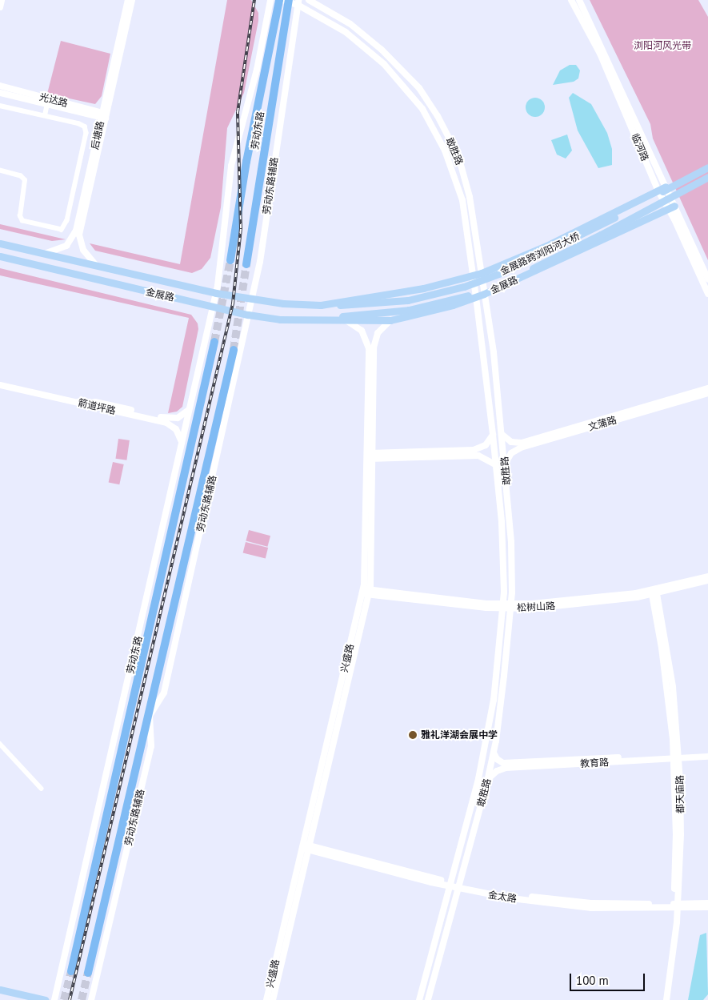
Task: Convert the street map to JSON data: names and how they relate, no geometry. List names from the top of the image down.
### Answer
{
  "streets": {
    "highway": ["劳动东路"],
    "main road": [
      "光达路",
      "后塘路",
      "临河路",
      "敢胜路",
      "劳动东路辅路",
      "金展路跨浏阳河大桥",
      "金展路",
      "箭道坪路",
      "文蒲路",
      "松树山路",
      "兴盛路",
      "教育路",
      "都天庙路",
      "金太路"
    ]
  },
  "crossings": [
    ["光达路", "后塘路"],
    ["劳动东路", "敢胜路"],
    ["后塘路", "金展路"],
    ["临河路", "金展路"],
    ["敢胜路", "劳动东路辅路"],
    ["敢胜路", "金展路"],
    ["敢胜路", "文蒲路"],
    ["敢胜路", "松树山路"],
    ["敢胜路", "教育路"],
    ["敢胜路", "金太路"],
    ["劳动东路辅路", "金展路"],
    ["金展路跨浏阳河大桥", "金展路"],
    ["金展路", "兴盛路"],
    ["松树山路", "兴盛路"],
    ["松树山路", "都天庙路"],
    ["兴盛路", "金太路"],
    ["教育路", "都天庙路"],
    ["都天庙路", "金太路"]
  ],
  "parks": ["浏阳河风光带"],
  "places": ["雅礼洋湖会展中学"],
  "scale_bar": "100 m"
}
